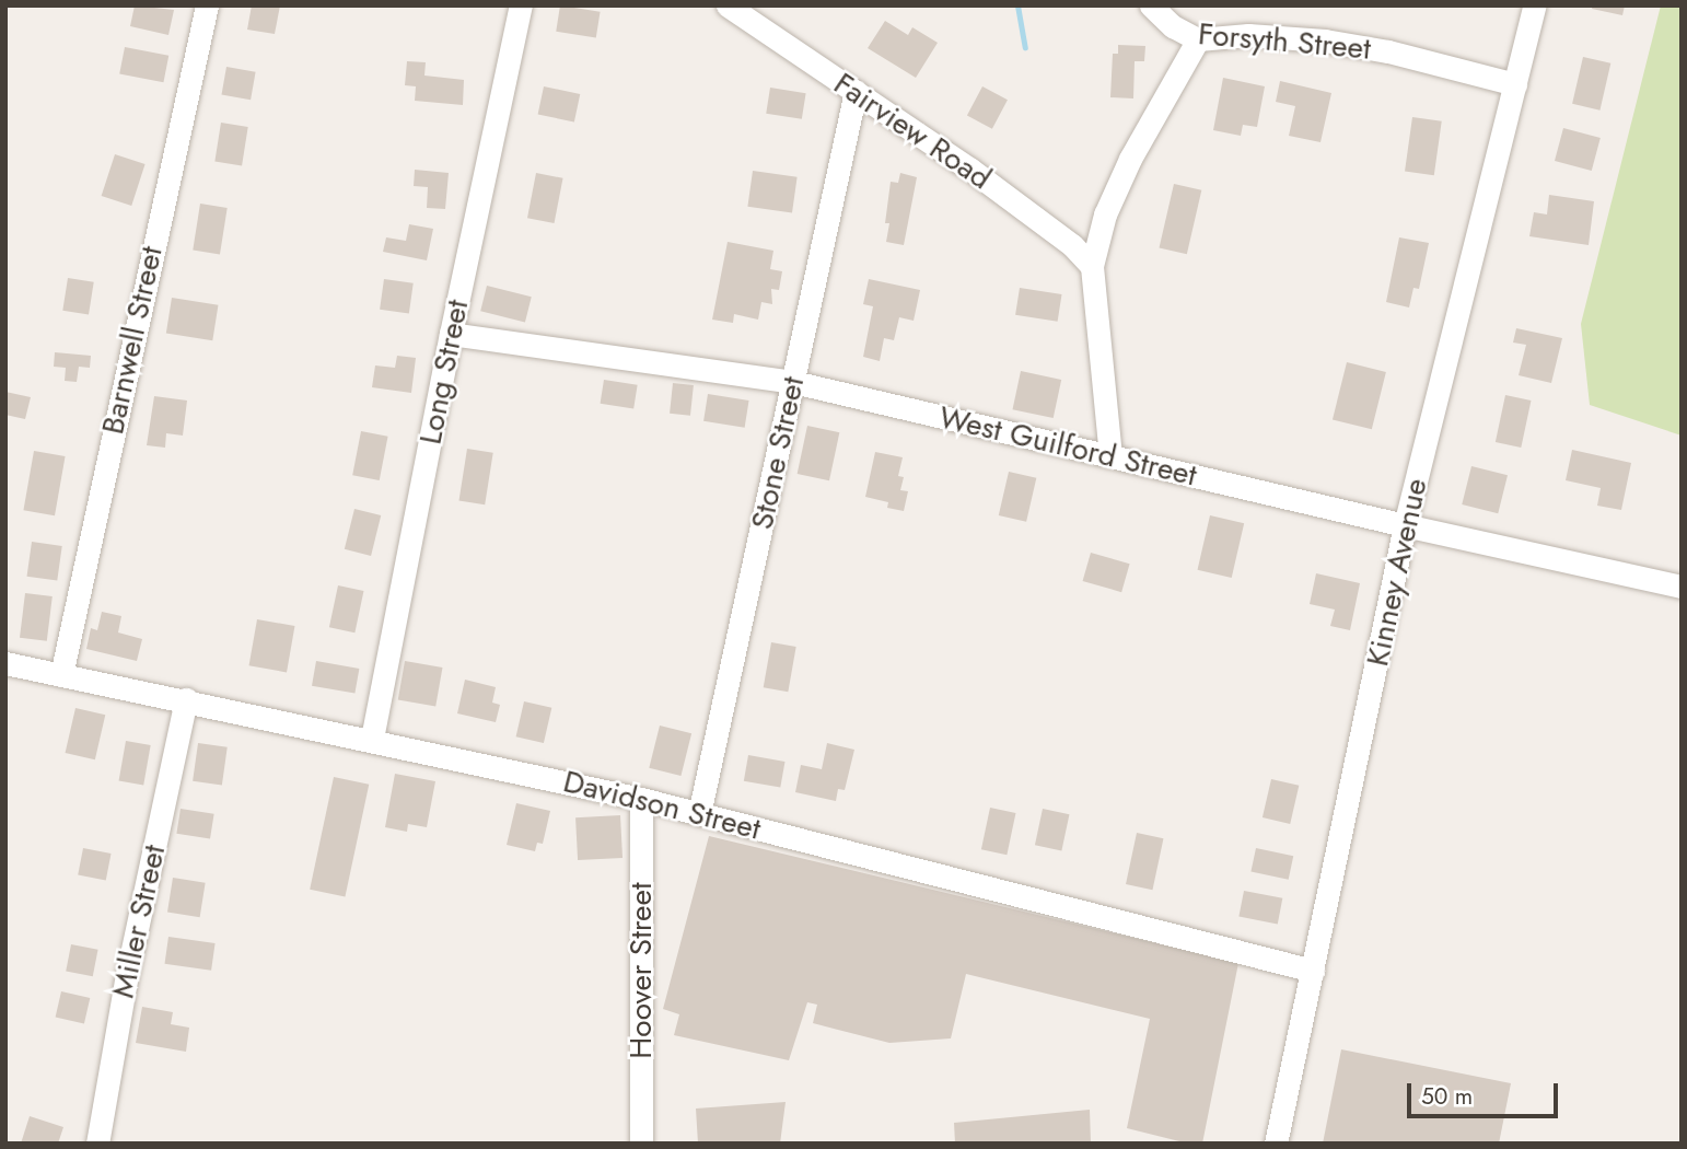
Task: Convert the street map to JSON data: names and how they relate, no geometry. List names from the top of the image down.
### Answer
{
  "streets": {
    "street": [
      "Forsyth Street",
      "Fairview Road",
      "Barnwell Street",
      "Long Street",
      "West Guilford Street",
      "Stone Street",
      "Kinney Avenue",
      "Davidson Street",
      "Miller Street",
      "Hoover Street"
    ]
  },
  "crossings": [
    ["Forsyth Street", "Kinney Avenue"],
    ["Fairview Road", "Stone Street"],
    ["Barnwell Street", "Davidson Street"],
    ["Long Street", "West Guilford Street"],
    ["Long Street", "Davidson Street"],
    ["West Guilford Street", "Stone Street"],
    ["West Guilford Street", "Kinney Avenue"],
    ["Stone Street", "Davidson Street"],
    ["Kinney Avenue", "Davidson Street"],
    ["Davidson Street", "Miller Street"],
    ["Davidson Street", "Hoover Street"]
  ],
  "scale_bar": "50 m"
}
